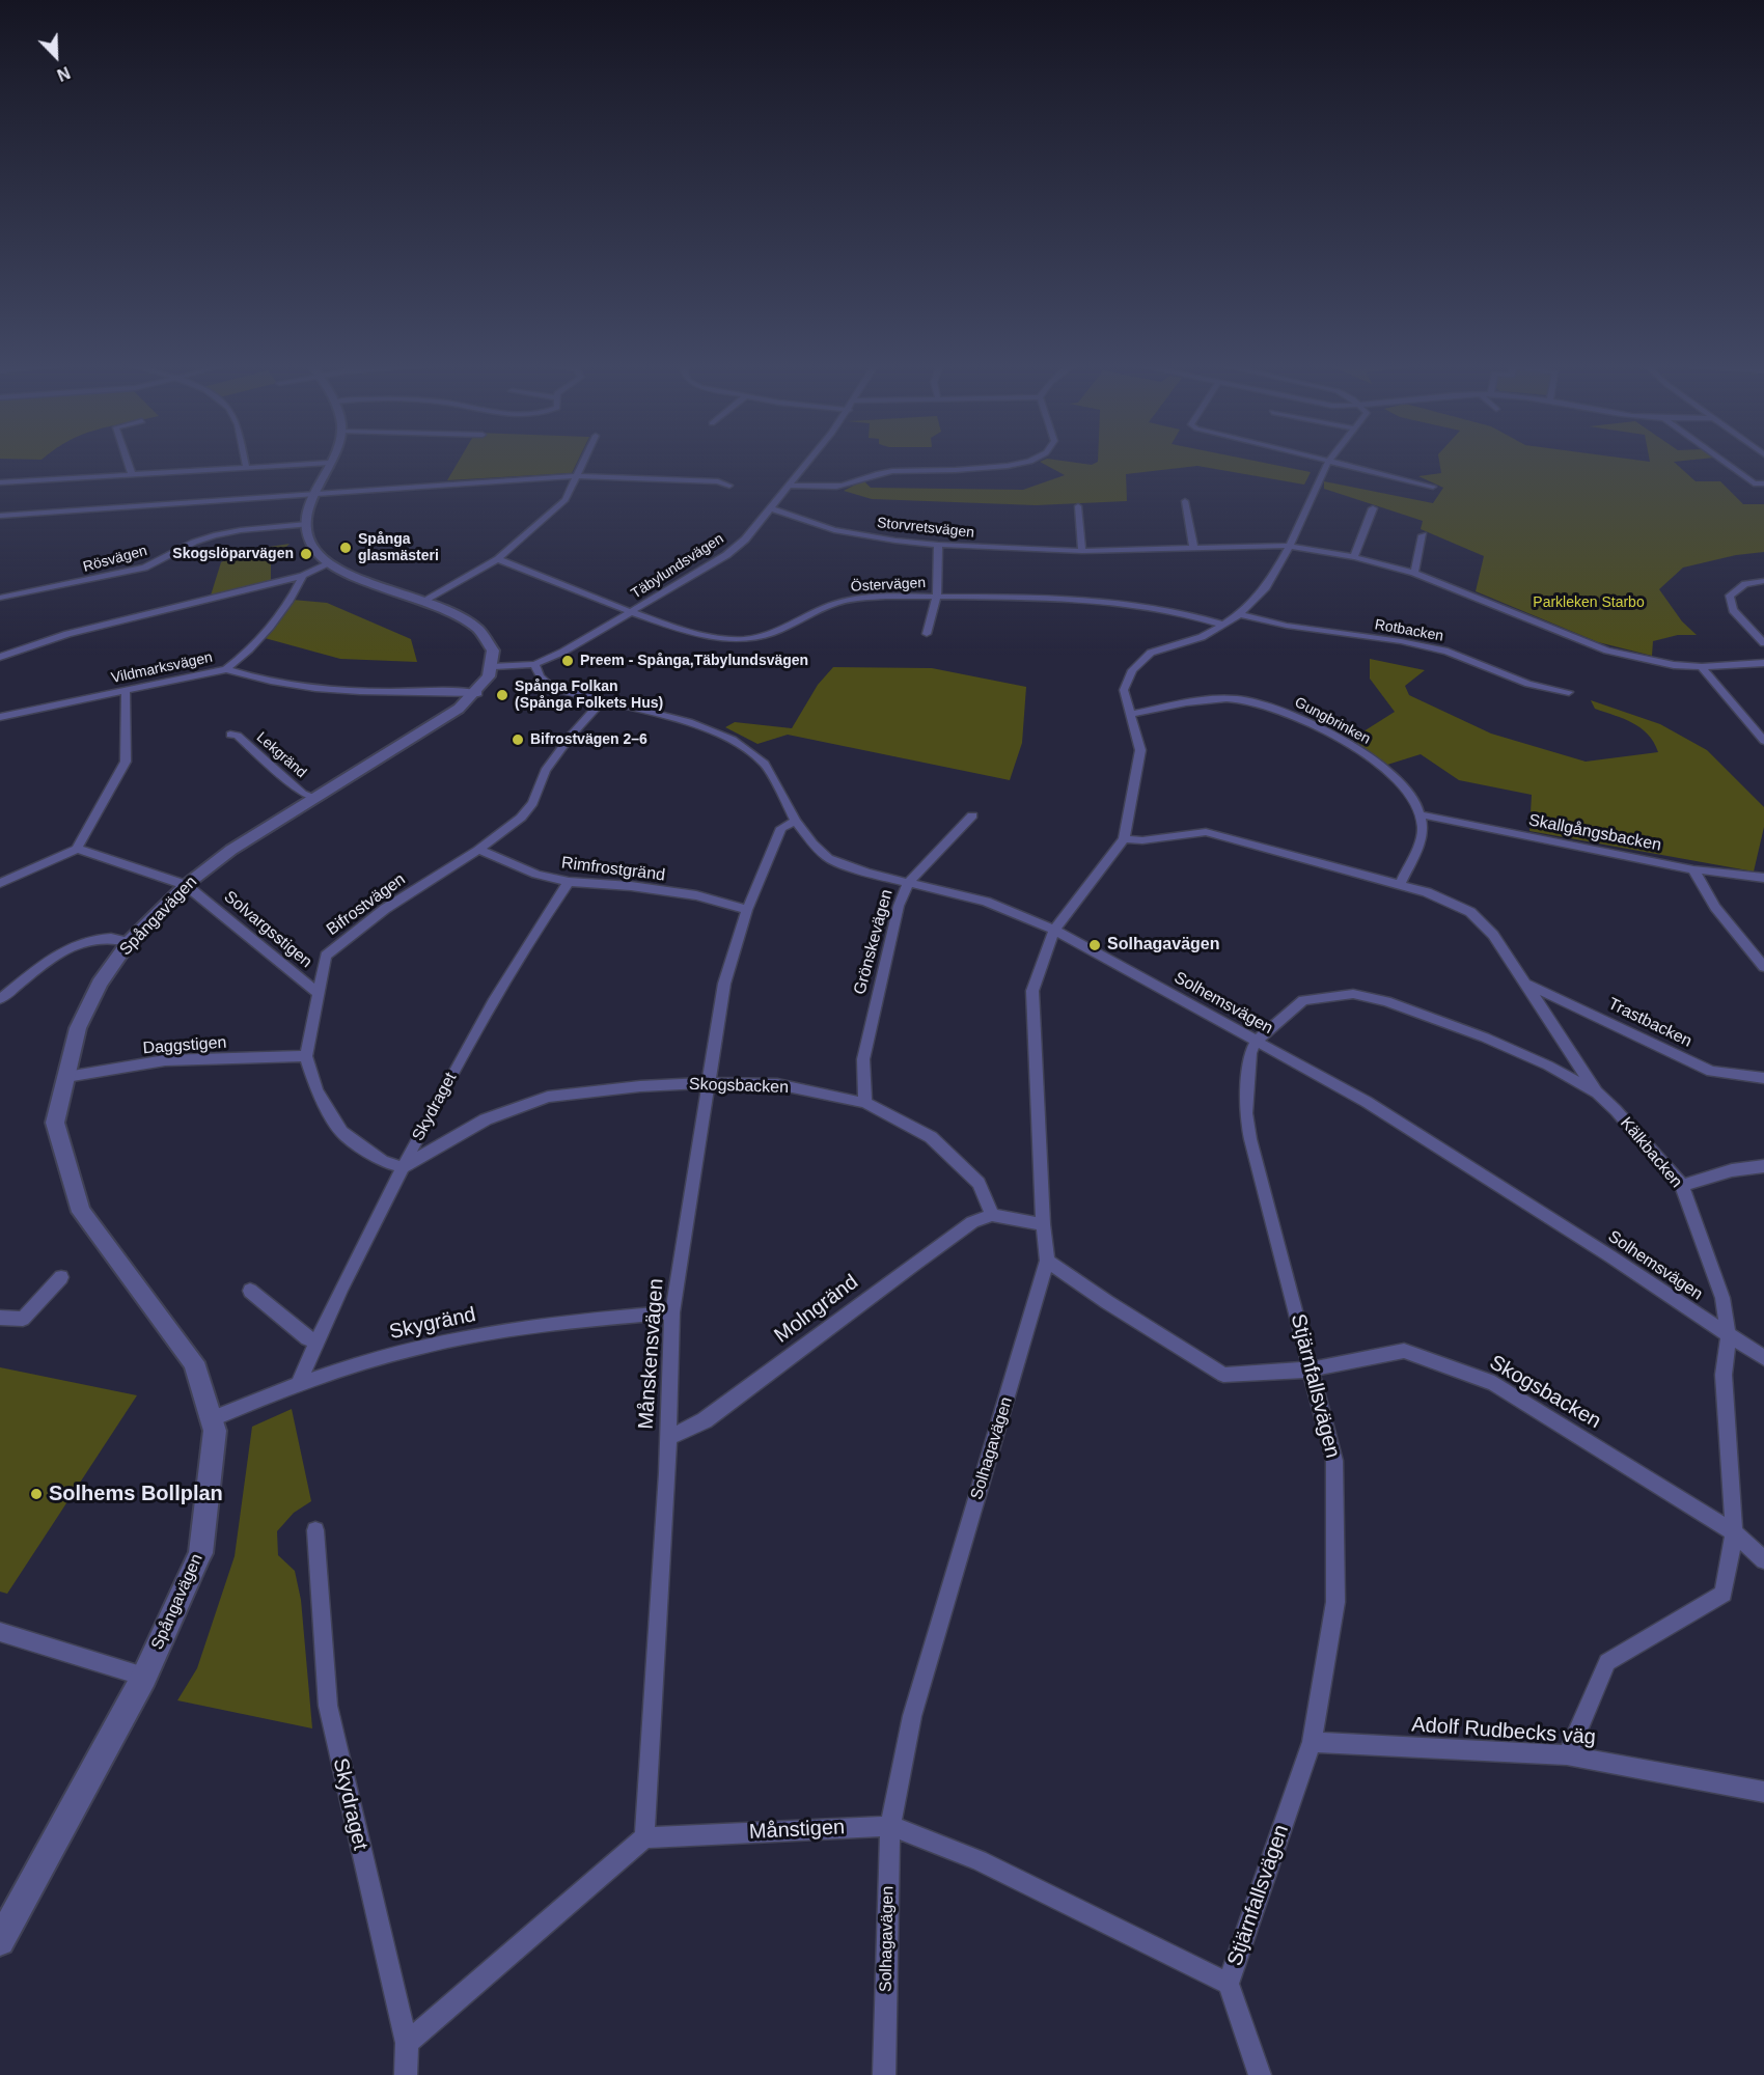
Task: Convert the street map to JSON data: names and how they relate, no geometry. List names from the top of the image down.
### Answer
{
  "streets": {
    "street": [
      "Storvretsvägen",
      "Rösvägen",
      "Täbylundsvägen",
      "Östervägen",
      "Rotbacken",
      "Vildmarksvägen",
      "Gungbrinken",
      "Lekgränd",
      "Skallgångsbacken",
      "Rimfrostgränd",
      "Bifrostvägen",
      "Spångavägen",
      "Solvargsstigen",
      "Grönskevägen",
      "Solhemsvägen",
      "Trastbacken",
      "Daggstigen",
      "Skogsbacken",
      "Skydraget",
      "Kälkbacken",
      "Molngränd",
      "Skygränd",
      "Månskensvägen",
      "Stjärnfallsvägen",
      "Solhagavägen",
      "Adolf Rudbecks väg",
      "Månstigen"
    ]
  },
  "crossings": [
    ["Storvretsvägen", "Täbylundsvägen"],
    ["Storvretsvägen", "Solhagavägen"],
    ["Täbylundsvägen", "Östervägen"],
    ["Täbylundsvägen", "Spångavägen"],
    ["Täbylundsvägen", "Solhemsvägen"],
    ["Östervägen", "Solhagavägen"],
    ["Rotbacken", "Solhagavägen"],
    ["Vildmarksvägen", "Spångavägen"],
    ["Gungbrinken", "Skallgångsbacken"],
    ["Gungbrinken", "Solhagavägen"],
    ["Lekgränd", "Spångavägen"],
    ["Rimfrostgränd", "Bifrostvägen"],
    ["Rimfrostgränd", "Skydraget"],
    ["Rimfrostgränd", "Månskensvägen"],
    ["Bifrostvägen", "Solvargsstigen"],
    ["Bifrostvägen", "Solhemsvägen"],
    ["Bifrostvägen", "Daggstigen"],
    ["Bifrostvägen", "Skogsbacken"],
    ["Bifrostvägen", "Skydraget"],
    ["Spångavägen", "Solvargsstigen"],
    ["Spångavägen", "Daggstigen"],
    ["Spångavägen", "Skygränd"],
    ["Grönskevägen", "Solhemsvägen"],
    ["Grönskevägen", "Skogsbacken"],
    ["Solhemsvägen", "Kälkbacken"],
    ["Solhemsvägen", "Månskensvägen"],
    ["Solhemsvägen", "Stjärnfallsvägen"],
    ["Solhemsvägen", "Solhagavägen"],
    ["Trastbacken", "Kälkbacken"],
    ["Skogsbacken", "Skydraget"],
    ["Skogsbacken", "Kälkbacken"],
    ["Skogsbacken", "Molngränd"],
    ["Skogsbacken", "Månskensvägen"],
    ["Skogsbacken", "Stjärnfallsvägen"],
    ["Skogsbacken", "Solhagavägen"],
    ["Skydraget", "Skygränd"],
    ["Kälkbacken", "Solhagavägen"],
    ["Kälkbacken", "Adolf Rudbecks väg"],
    ["Molngränd", "Månskensvägen"],
    ["Skygränd", "Månskensvägen"],
    ["Månskensvägen", "Månstigen"],
    ["Stjärnfallsvägen", "Adolf Rudbecks väg"],
    ["Stjärnfallsvägen", "Månstigen"],
    ["Solhagavägen", "Månstigen"]
  ],
  "parks": ["Parkleken Starbo"],
  "places": [
    "Spånga glasmästeri",
    "Skogslöparvägen",
    "Preem - Spånga,Täbylundsvägen",
    "Spånga Folkan (Spånga Folkets Hus)",
    "Bifrostvägen 2–6",
    "Solhagavägen",
    "Solhems Bollplan"
  ],
  "north": "bottom right"
}
